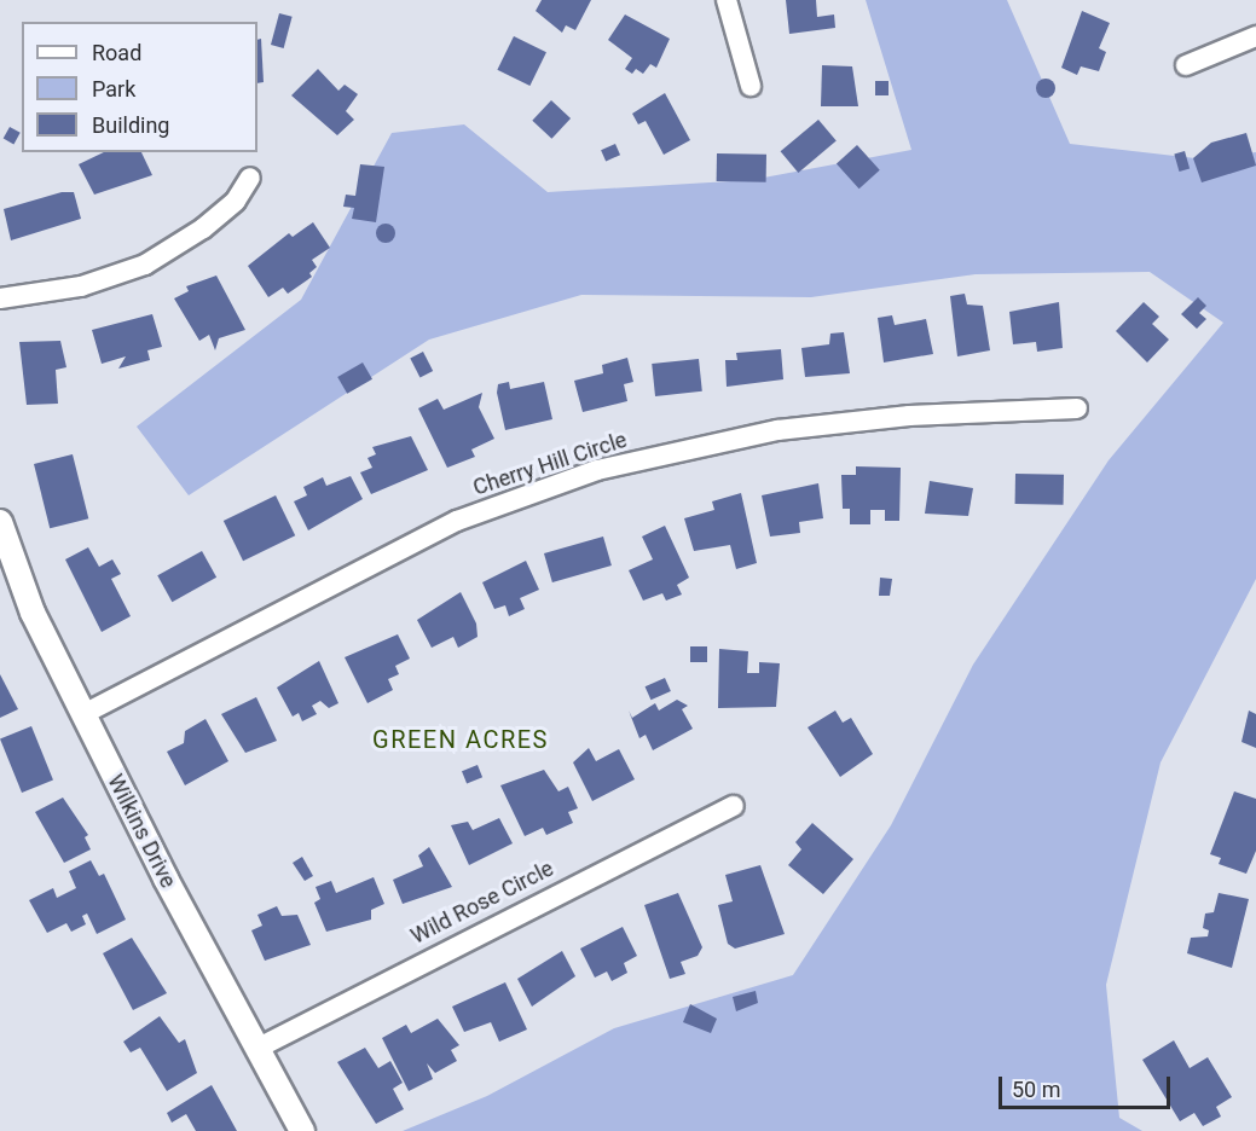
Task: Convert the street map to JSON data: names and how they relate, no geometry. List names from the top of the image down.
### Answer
{
  "streets": {
    "street": ["Cherry Hill Circle", "Wilkins Drive", "Wild Rose Circle"]
  },
  "crossings": [
    ["Cherry Hill Circle", "Wilkins Drive"],
    ["Wilkins Drive", "Wild Rose Circle"]
  ],
  "districts": ["GREEN ACRES"],
  "legend": ["Road", "Park", "Building"],
  "scale_bar": "50 m"
}
